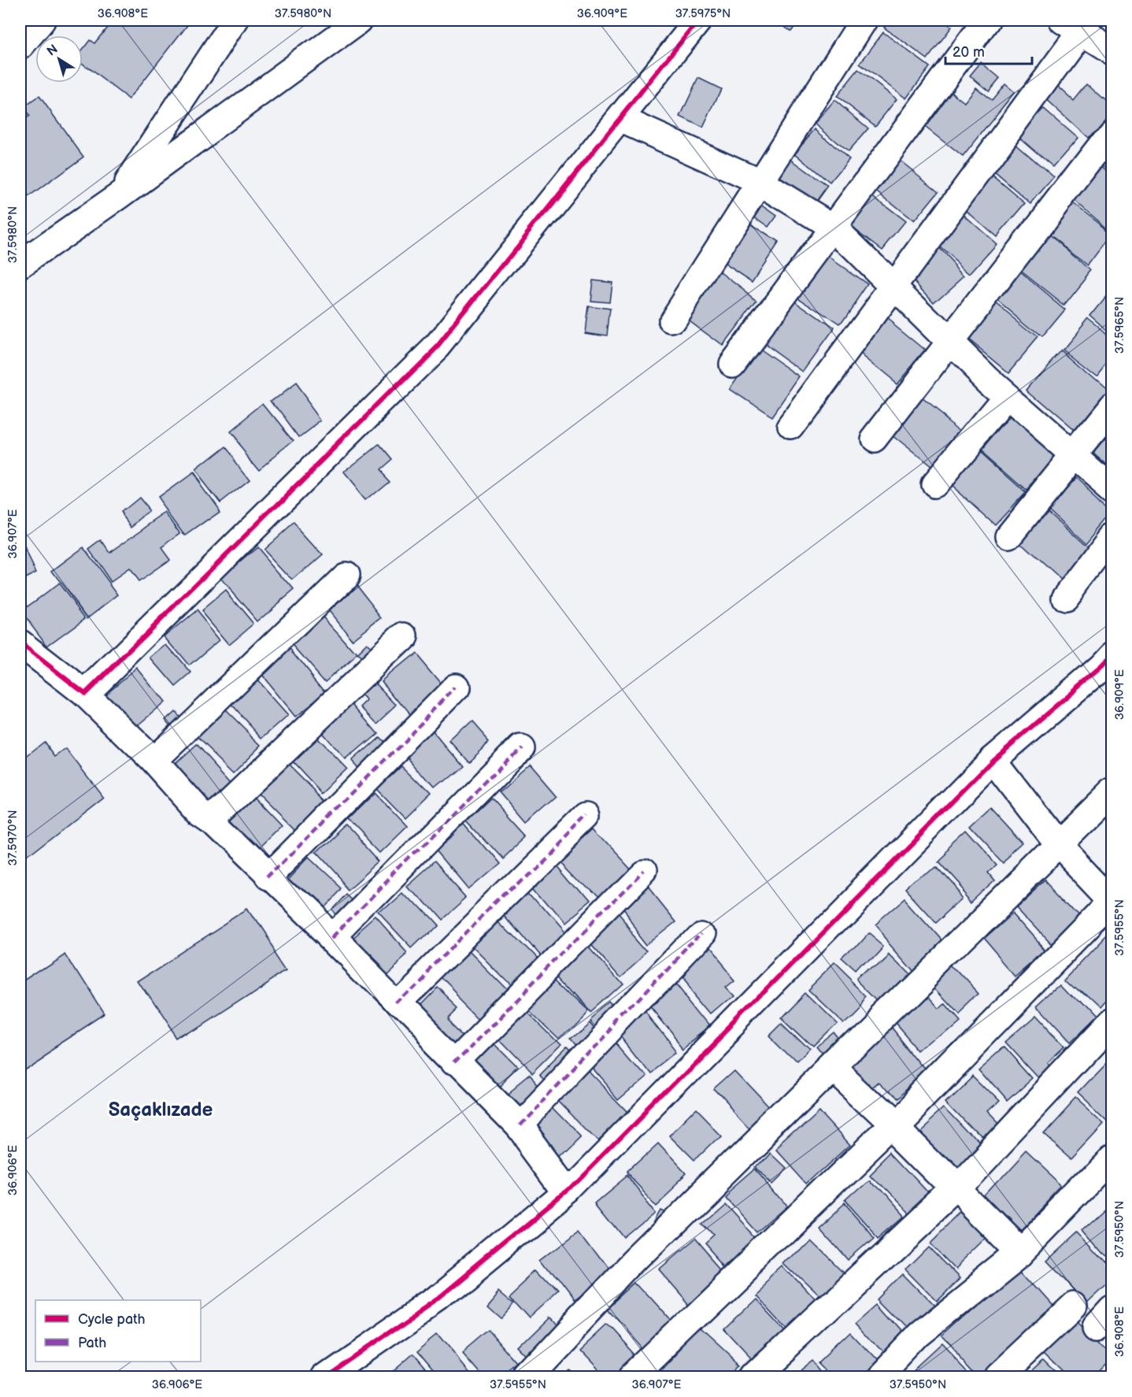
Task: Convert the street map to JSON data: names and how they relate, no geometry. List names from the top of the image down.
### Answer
{
  "districts": ["Saçaklızade"],
  "legend": ["Cycle path", "Path"],
  "scale_bar": "20 m",
  "north": "top left",
  "coordinates": [
    "36.908°E",
    "37.5980°N",
    "36.909°E",
    "37.5975°N",
    "37.5965°N",
    "36.907°E",
    "37.5970°N",
    "37.5955°N",
    "36.906°E",
    "37.5950°N"
  ]
}
